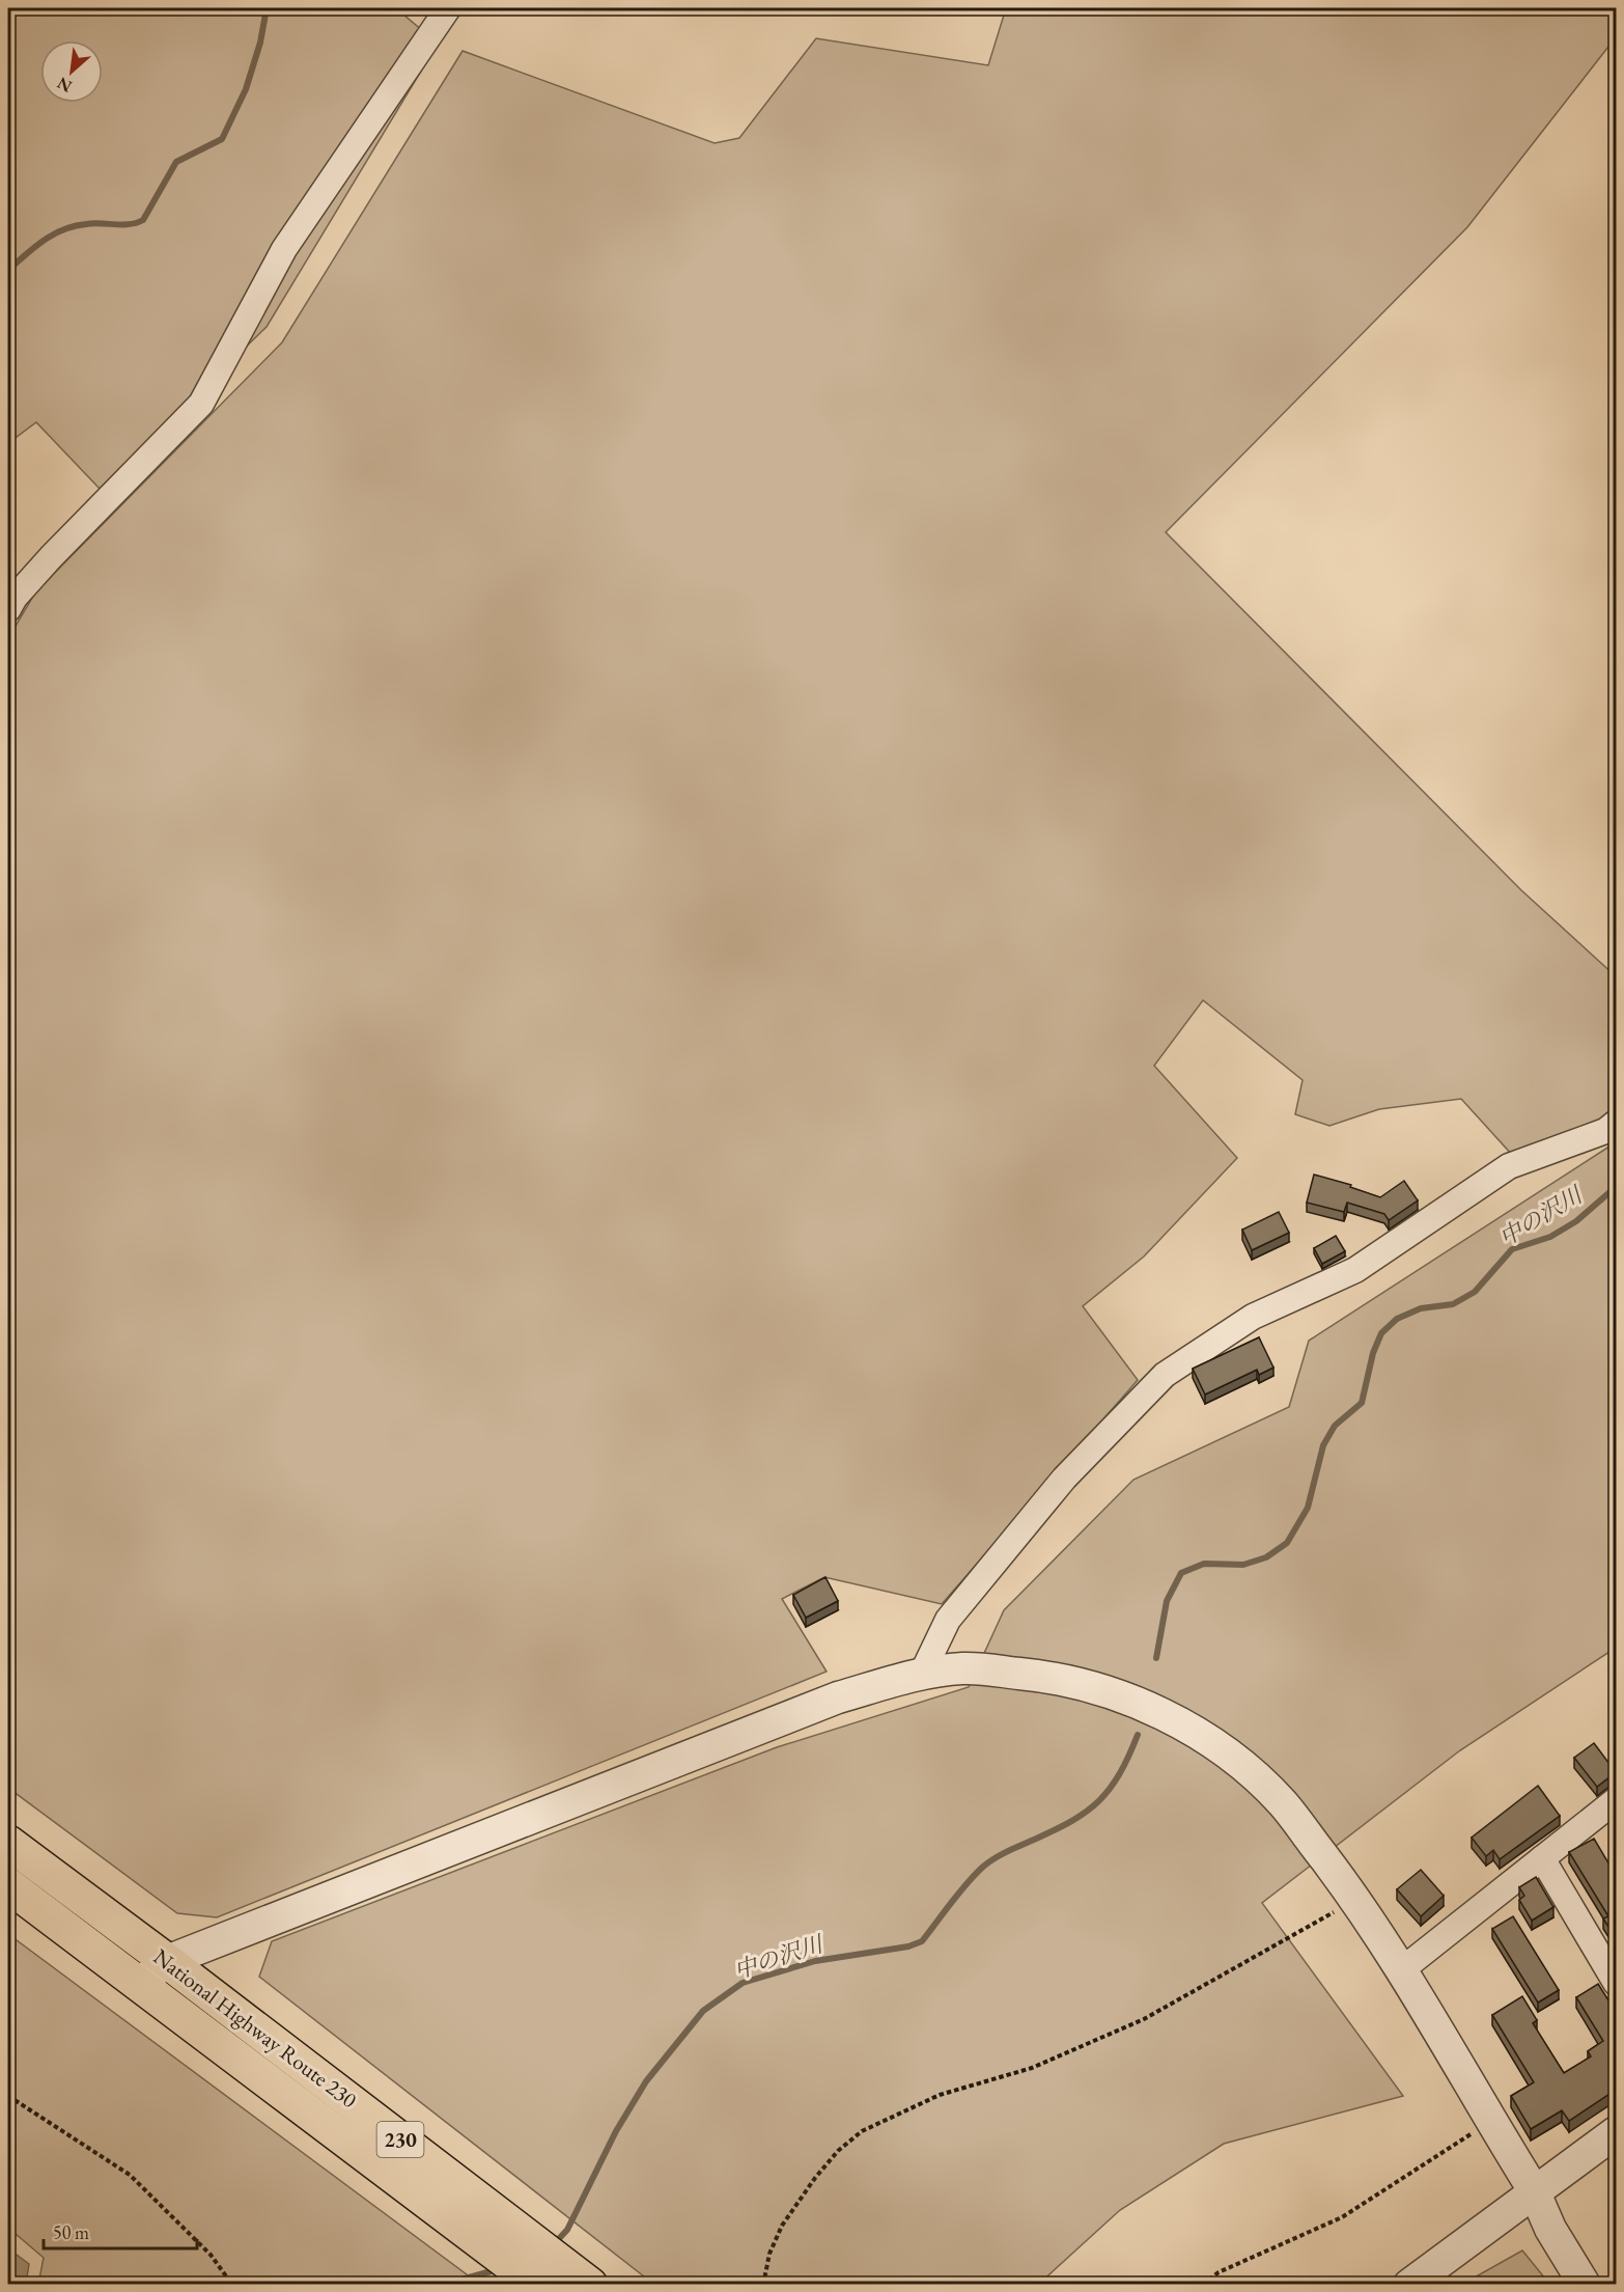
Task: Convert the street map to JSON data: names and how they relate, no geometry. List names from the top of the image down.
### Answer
{
  "streets": {
    "highway": ["National Highway Route 230", "230"]
  },
  "water": ["中の沢川"],
  "scale_bar": "50 m",
  "north": "bottom left"
}
